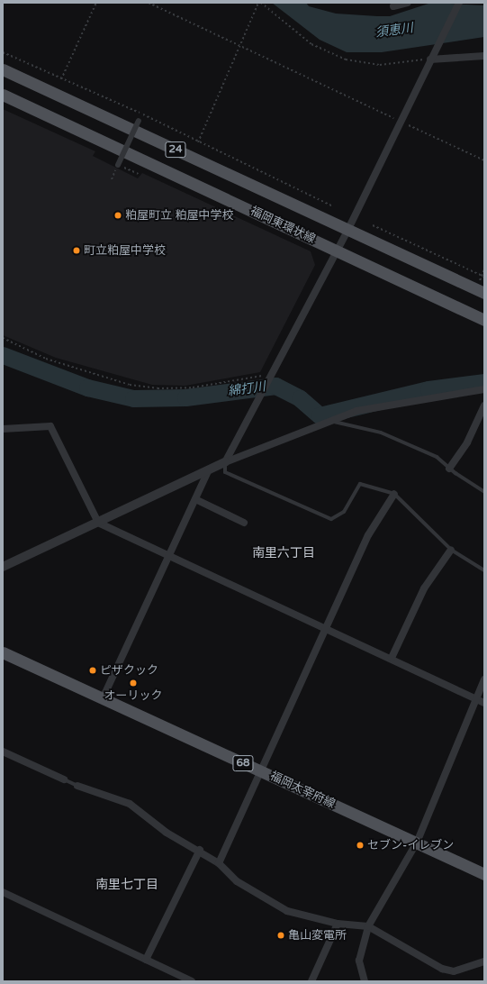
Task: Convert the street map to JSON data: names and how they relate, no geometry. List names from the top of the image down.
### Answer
{
  "streets": {
    "main road": [
      "24",
      "福岡東環状線",
      "68",
      "福岡太宰府線"
    ]
  },
  "districts": ["南里六丁目", "南里七丁目"],
  "water": ["須恵川", "綿打川"],
  "places": [
    "粕屋町立 粕屋中学校",
    "町立粕屋中学校",
    "ピザクック",
    "オーリック",
    "セブン-イレブン",
    "亀山変電所"
  ]
}
